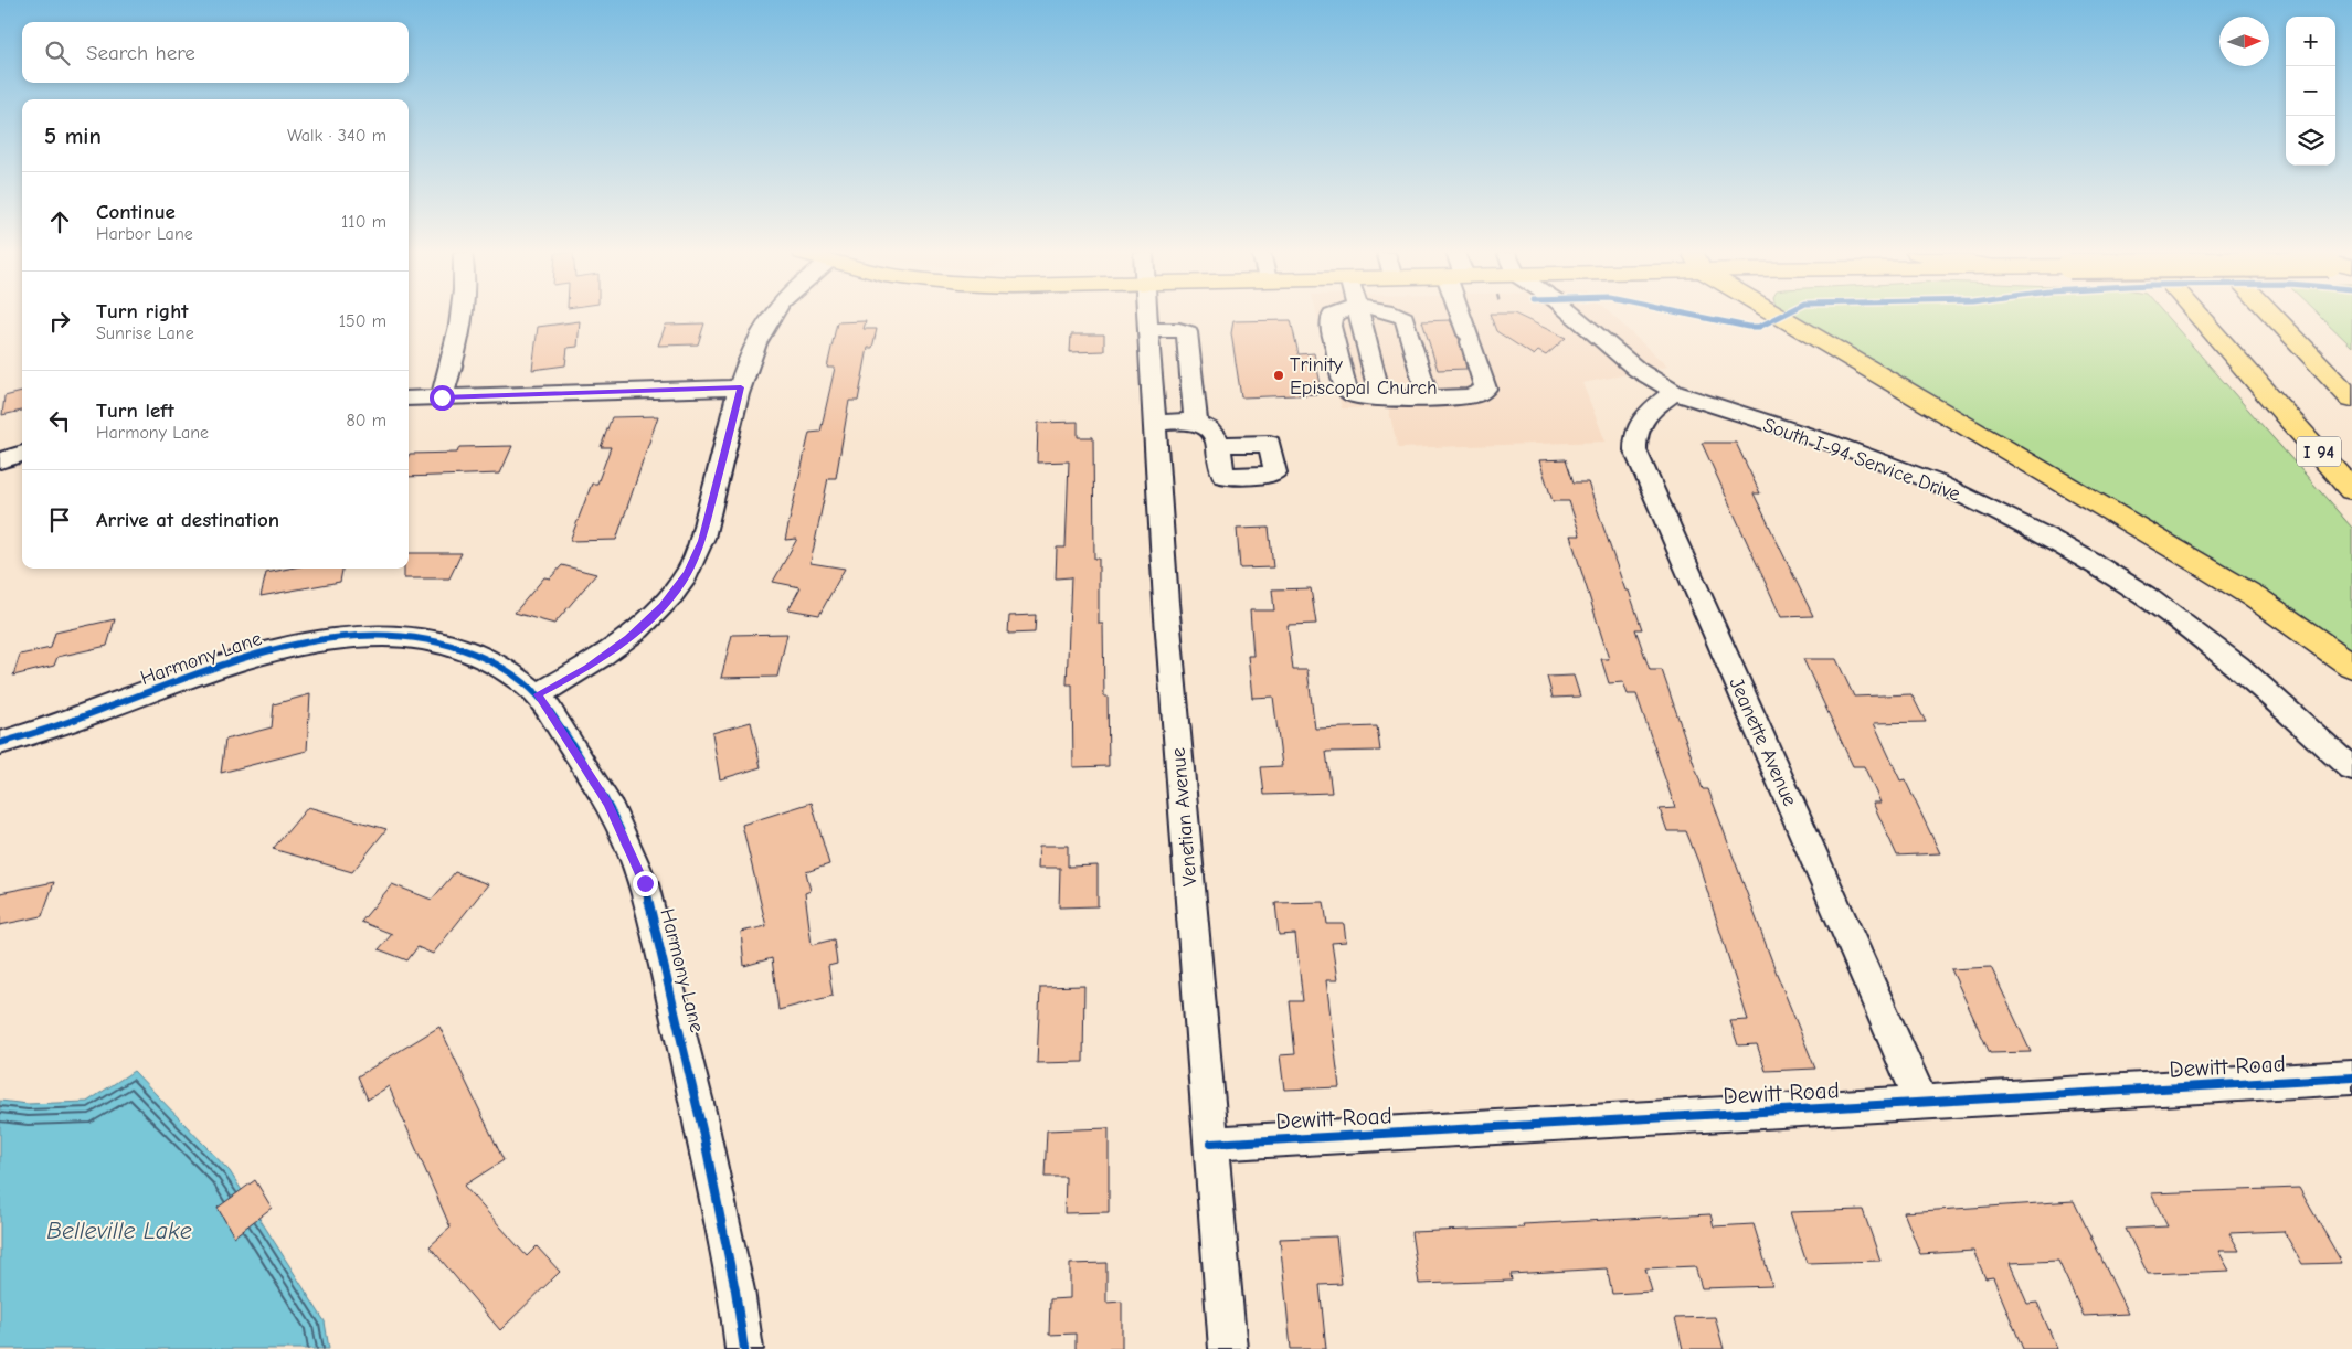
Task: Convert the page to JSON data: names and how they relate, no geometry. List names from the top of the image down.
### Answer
{
  "streets": {
    "main road": ["I 94"],
    "street": [
      "South I-94 Service Drive",
      "Harmony Lane",
      "Jeanette Avenue",
      "Venetian Avenue",
      "Dewitt Road"
    ]
  },
  "crossings": [
    ["South I-94 Service Drive", "Jeanette Avenue"],
    ["Jeanette Avenue", "Dewitt Road"],
    ["Venetian Avenue", "Dewitt Road"]
  ],
  "water": ["Belleville Lake"],
  "places": ["Trinity Episcopal Church"],
  "north": "right",
  "page": {
    "map_buttons": ["+", "−"],
    "search": "Search here",
    "heading": ["5 min", "Walk · 340 m"],
    "list": [
      ["Continue", "Harbor Lane", "110 m"],
      ["Turn right", "Sunrise Lane", "150 m"],
      ["Turn left", "Harmony Lane", "80 m"],
      "Arrive at destination"
    ]
  }
}
